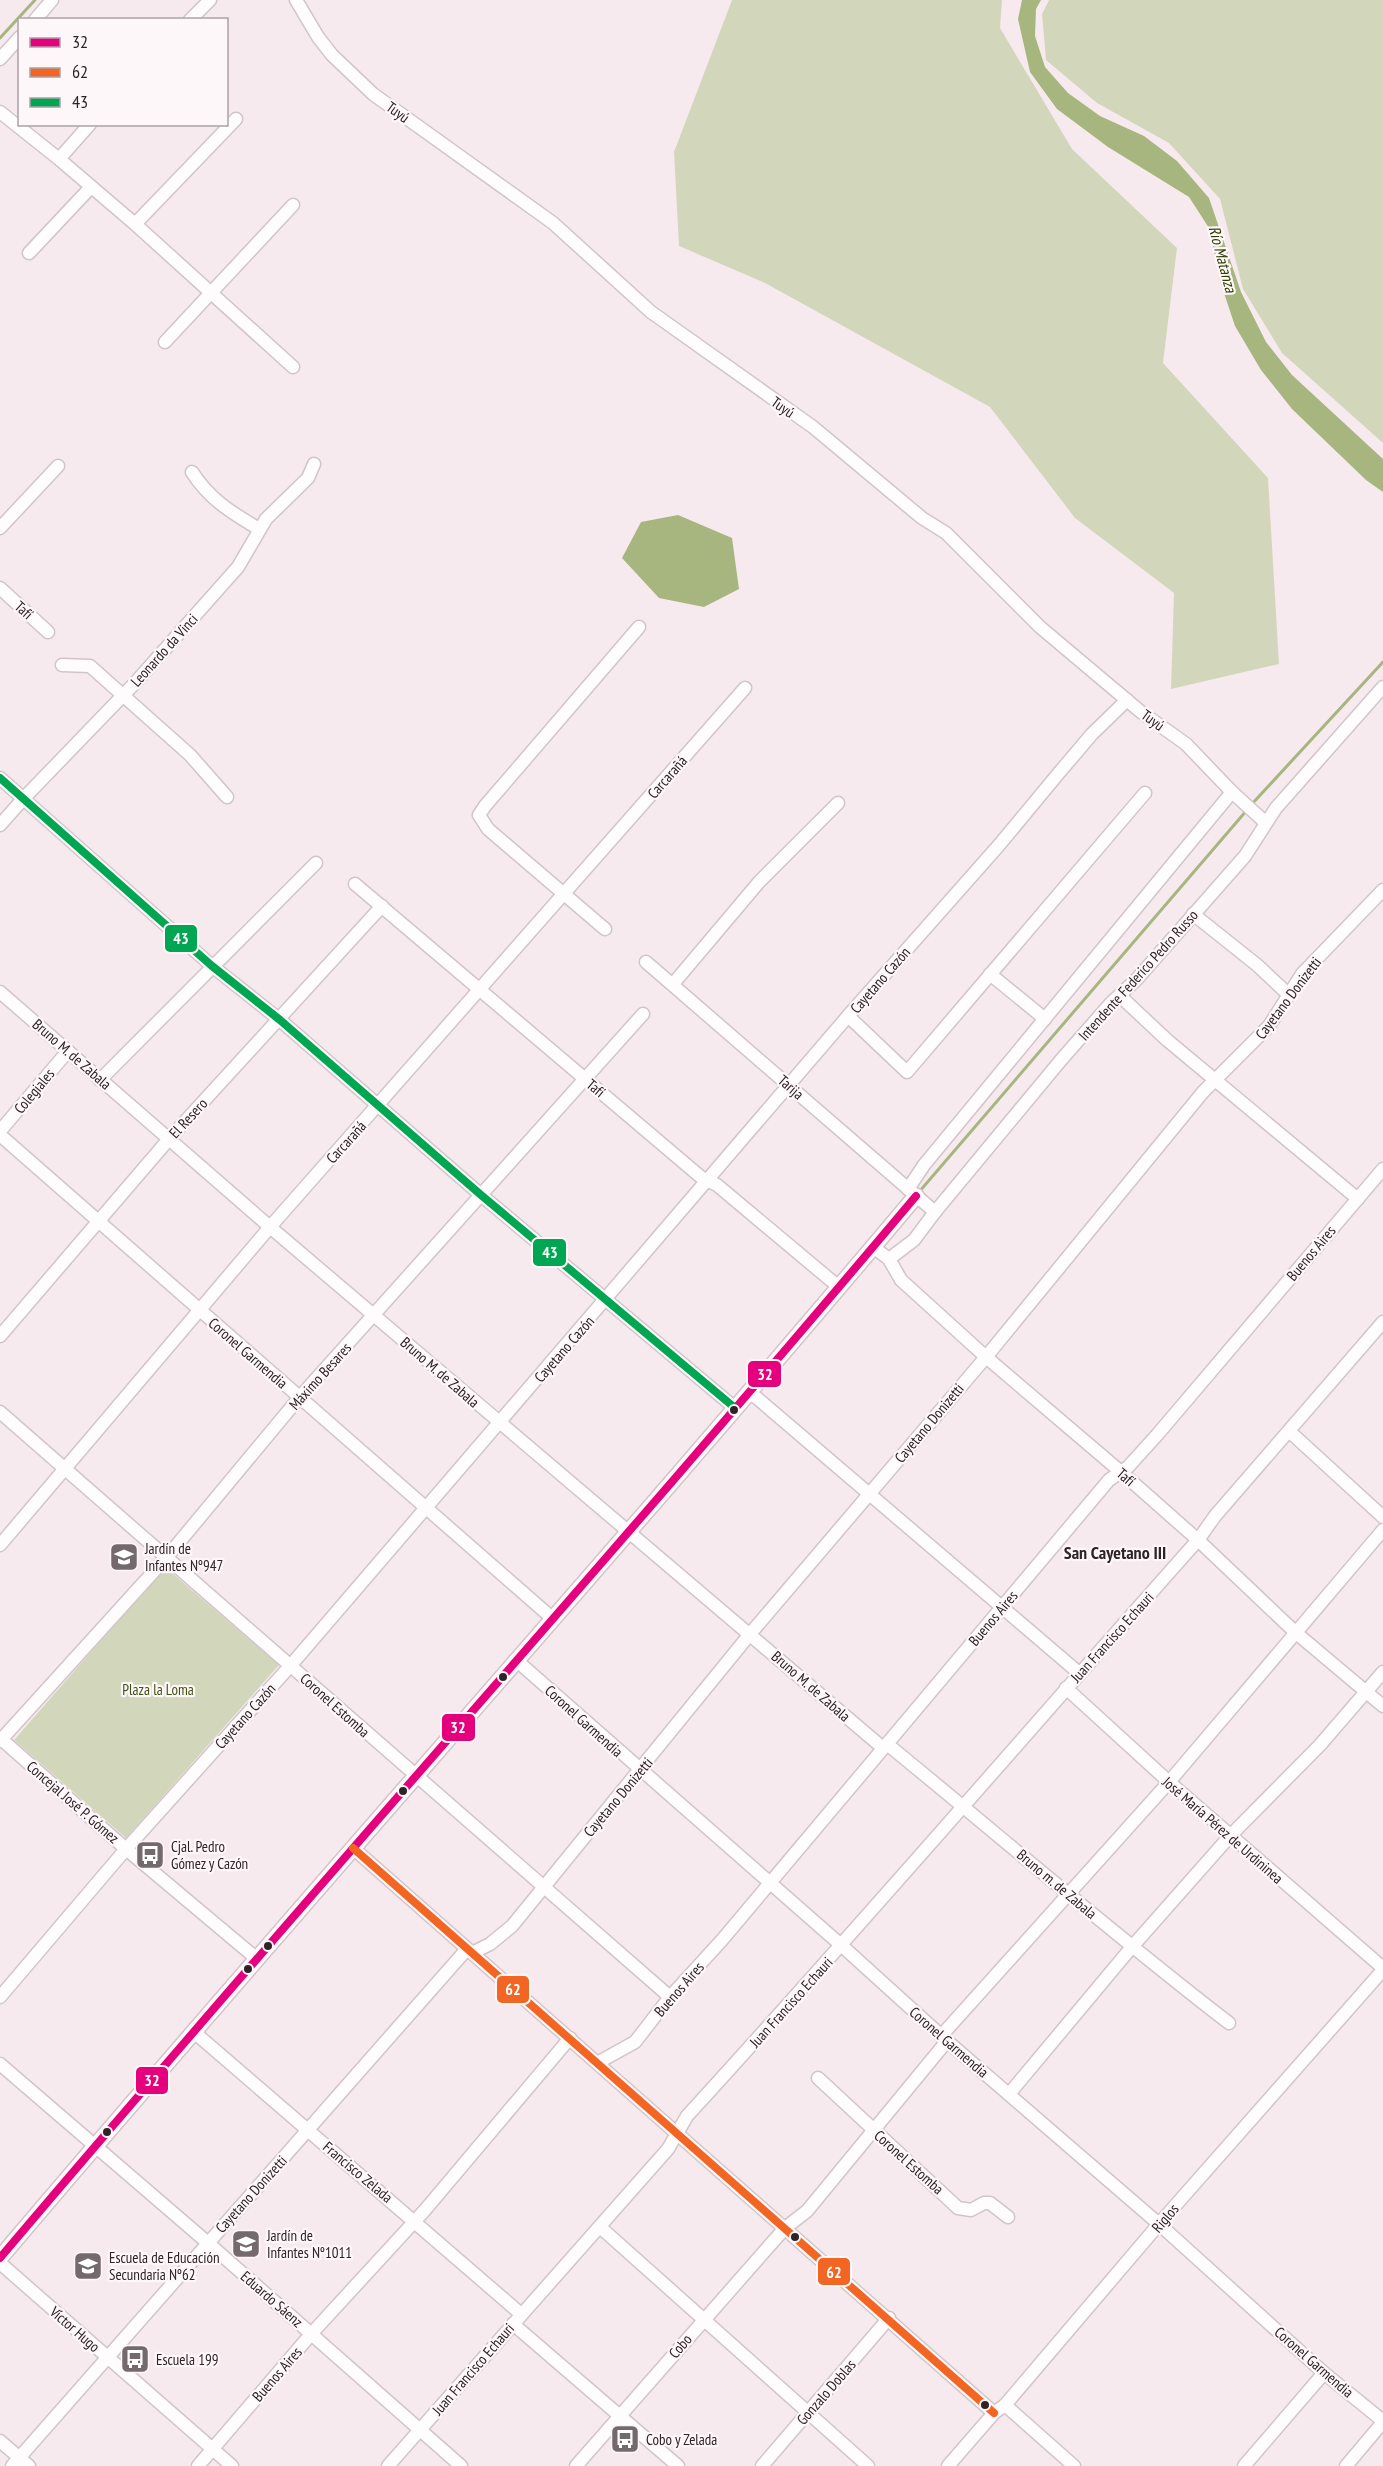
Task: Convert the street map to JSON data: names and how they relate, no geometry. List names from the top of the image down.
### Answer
{
  "streets": {
    "street": [
      "Tuyú",
      "Tafí",
      "Leonardo da Vinci",
      "Carcarañá",
      "Intendente Federico Pedro Russo",
      "Cayetano Cazón",
      "Cayetano Donizetti",
      "Bruno M. de Zabala",
      "Tarija",
      "Colegiales",
      "El Resero",
      "Buenos Aires",
      "Coronel Garmendia",
      "Máximo Besares",
      "Juan Francisco Echauri",
      "Coronel Estomba",
      "Concejal José P. Gómez",
      "José María Pérez de Urdininea",
      "Bruno m. de Zabala",
      "Francisco Zelada",
      "Riglos",
      "Eduardo Sáenz",
      "Víctor Hugo",
      "Cobo",
      "Gonzalo Doblas"
    ]
  },
  "crossings": [
    ["Tuyú", "Intendente Federico Pedro Russo"],
    ["Tuyú", "Cayetano Cazón"],
    ["Tafí", "Carcarañá"],
    ["Tafí", "Intendente Federico Pedro Russo"],
    ["Tafí", "Cayetano Cazón"],
    ["Tafí", "Cayetano Donizetti"],
    ["Tafí", "El Resero"],
    ["Tafí", "Buenos Aires"],
    ["Tafí", "Máximo Besares"],
    ["Tafí", "Juan Francisco Echauri"],
    ["Tafí", "Cobo"],
    ["Carcarañá", "Bruno M. de Zabala"],
    ["Carcarañá", "Coronel Garmendia"],
    ["Carcarañá", "Coronel Estomba"],
    ["Intendente Federico Pedro Russo", "Tarija"],
    ["Cayetano Cazón", "Bruno M. de Zabala"],
    ["Cayetano Cazón", "Tarija"],
    ["Cayetano Cazón", "Coronel Garmendia"],
    ["Cayetano Cazón", "Coronel Estomba"],
    ["Cayetano Cazón", "Concejal José P. Gómez"],
    ["Cayetano Donizetti", "Bruno M. de Zabala"],
    ["Cayetano Donizetti", "Coronel Garmendia"],
    ["Cayetano Donizetti", "Coronel Estomba"],
    ["Cayetano Donizetti", "Francisco Zelada"],
    ["Cayetano Donizetti", "Eduardo Sáenz"],
    ["Cayetano Donizetti", "Víctor Hugo"],
    ["Bruno M. de Zabala", "Colegiales"],
    ["Bruno M. de Zabala", "El Resero"],
    ["Bruno M. de Zabala", "Buenos Aires"],
    ["Bruno M. de Zabala", "Máximo Besares"],
    ["Bruno M. de Zabala", "Bruno m. de Zabala"],
    ["El Resero", "Coronel Garmendia"],
    ["Buenos Aires", "Coronel Garmendia"],
    ["Buenos Aires", "Coronel Estomba"],
    ["Buenos Aires", "Bruno m. de Zabala"],
    ["Buenos Aires", "Francisco Zelada"],
    ["Buenos Aires", "Eduardo Sáenz"],
    ["Buenos Aires", "Víctor Hugo"],
    ["Coronel Garmendia", "Máximo Besares"],
    ["Coronel Garmendia", "Juan Francisco Echauri"],
    ["Coronel Garmendia", "Riglos"],
    ["Coronel Garmendia", "Cobo"],
    ["Máximo Besares", "Coronel Estomba"],
    ["Máximo Besares", "Concejal José P. Gómez"],
    ["Juan Francisco Echauri", "José María Pérez de Urdininea"],
    ["Juan Francisco Echauri", "Bruno m. de Zabala"],
    ["Juan Francisco Echauri", "Francisco Zelada"],
    ["Juan Francisco Echauri", "Eduardo Sáenz"],
    ["Coronel Estomba", "Cobo"],
    ["José María Pérez de Urdininea", "Riglos"],
    ["José María Pérez de Urdininea", "Cobo"],
    ["Bruno m. de Zabala", "Cobo"],
    ["Francisco Zelada", "Cobo"]
  ],
  "districts": ["San Cayetano III"],
  "water": ["Río Matanza"],
  "parks": ["Plaza la Loma"],
  "places": {
    "school or university": ["Jardín de Infantes Nº947", "Jardín de Infantes Nº1011", "Escuela de Educación Secundaria Nº62"],
    "bus stop": ["Cjal. Pedro Gómez y Cazón", "Escuela 199", "Cobo y Zelada"]
  },
  "lines": ["transit line 43", "transit line 32", "transit line 62"],
  "legend": ["32", "62", "43"]
}
